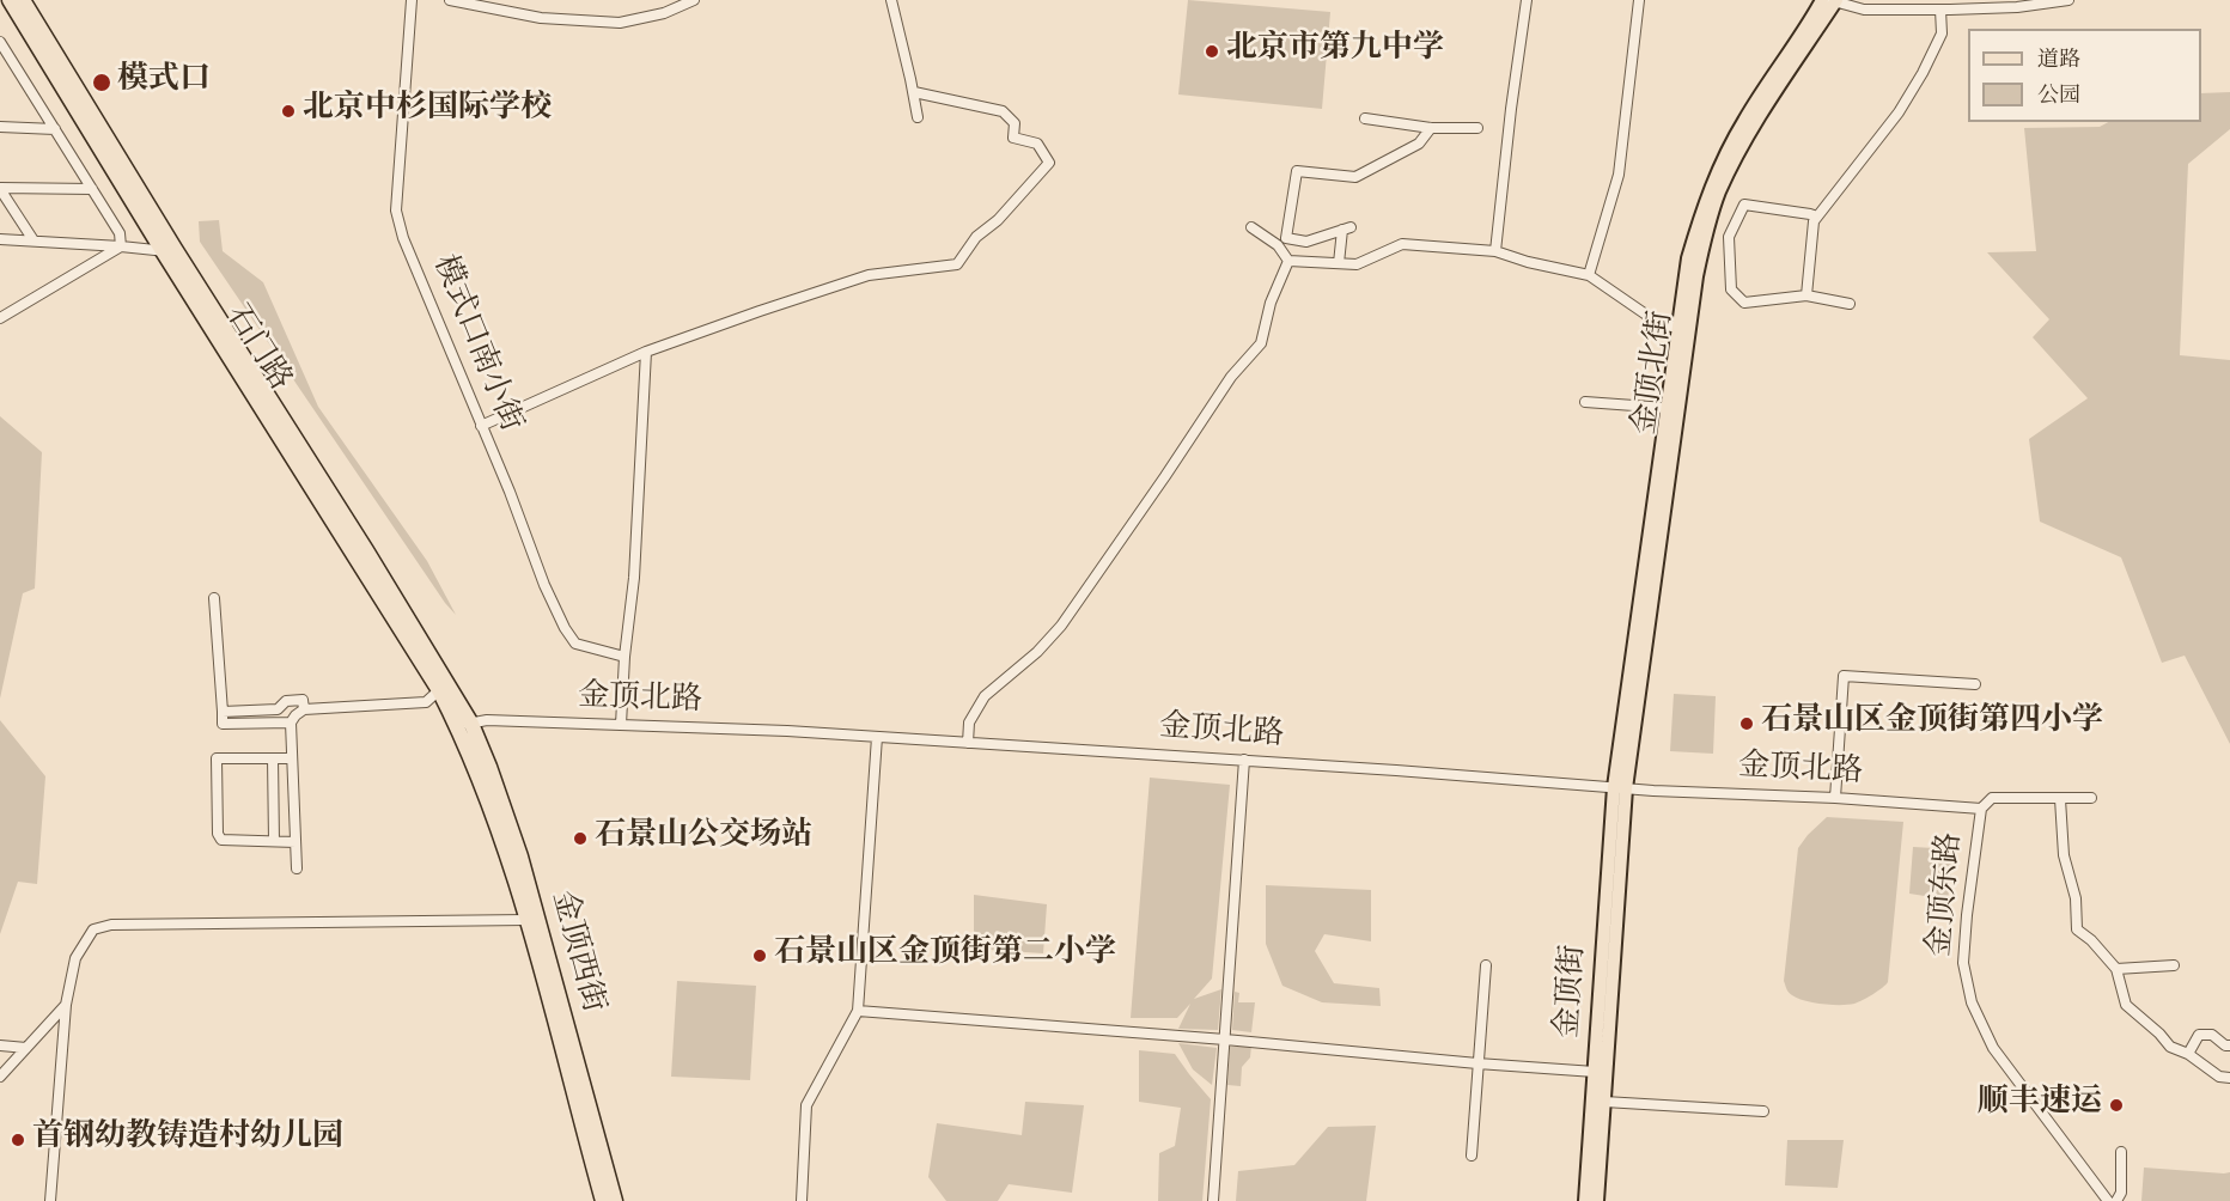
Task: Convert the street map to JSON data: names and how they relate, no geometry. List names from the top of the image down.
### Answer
{
  "streets": {
    "highway": ["石门路", "金顶西街"],
    "main road": ["金顶北街", "金顶街"],
    "street": ["模式口南小街", "金顶北路", "金顶东路"]
  },
  "crossings": [
    ["石门路", "金顶北路"],
    ["石门路", "金顶西街"],
    ["金顶北街", "金顶北路"],
    ["金顶北街", "金顶街"],
    ["金顶北路", "金顶东路"],
    ["金顶北路", "金顶西街"],
    ["金顶北路", "金顶街"]
  ],
  "places": [
    "北京市第九中学",
    "模式口",
    "北京中杉国际学校",
    "石景山区金顶街第四小学",
    "石景山公交场站",
    "石景山区金顶街第二小学",
    "顺丰速运",
    "首钢幼教铸造村幼儿园"
  ],
  "legend": ["道路", "公园"]
}
